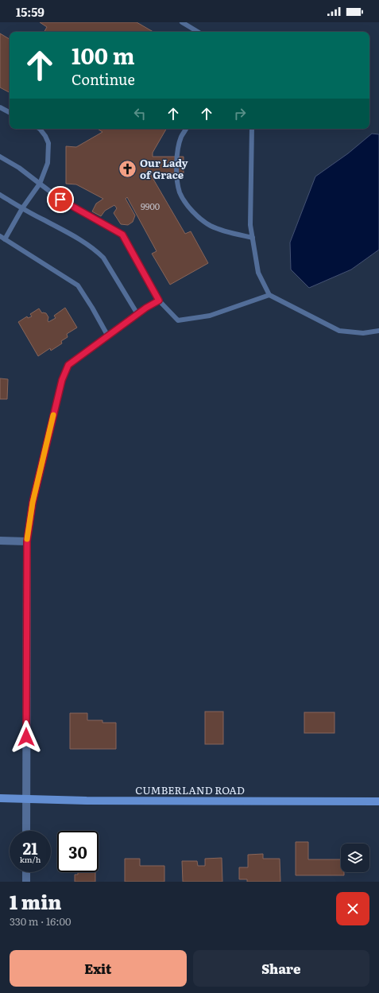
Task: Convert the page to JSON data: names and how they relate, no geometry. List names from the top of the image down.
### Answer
{
  "streets": {
    "street": ["CUMBERLAND ROAD"]
  },
  "places": {
    "church": ["Our Lady of Grace"]
  },
  "house_numbers": ["9900"],
  "page": {
    "status": "15:59",
    "turn": ["100 m", "Continue"],
    "speed": "21 km/h",
    "limit": "30",
    "heading": ["1 min", "330 m · 16:00"],
    "buttons": ["Exit", "Share"]
  }
}
